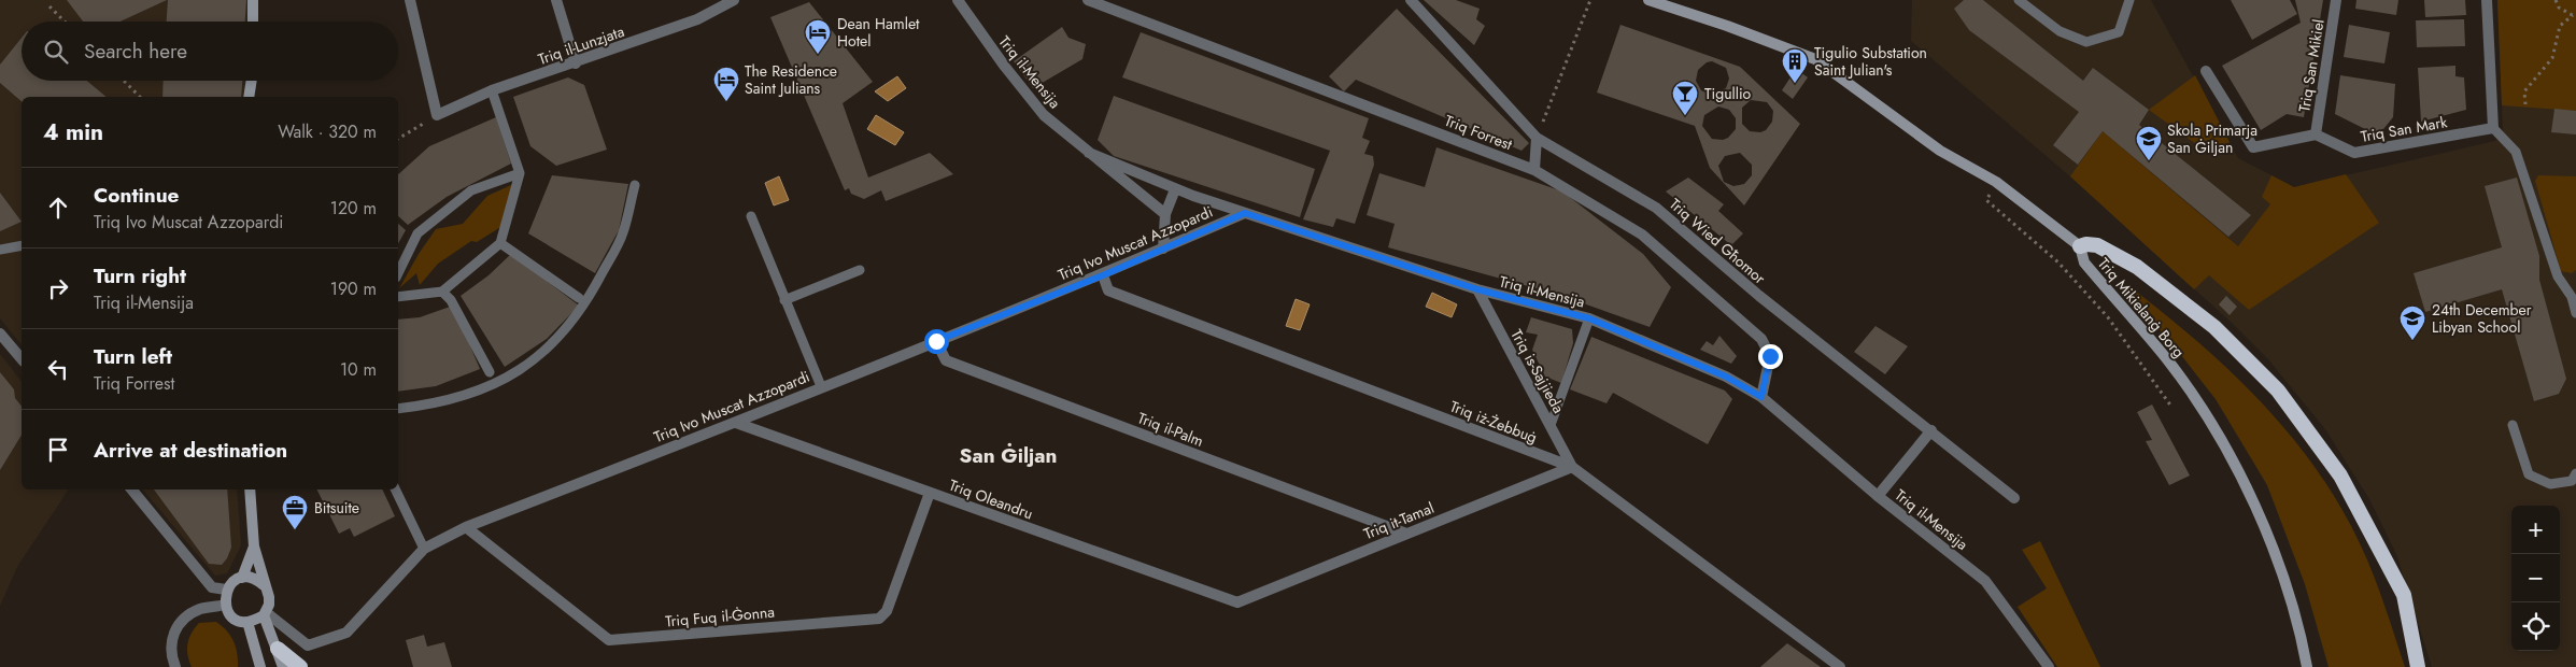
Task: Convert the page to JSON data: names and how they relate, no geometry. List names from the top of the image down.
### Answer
{
  "streets": {
    "main road": ["Triq Mikielanġ Borg"],
    "street": [
      "Triq il-Lunzjata",
      "Triq San Mikiel",
      "Triq il-Mensija",
      "Triq San Mark",
      "Triq Forrest",
      "Triq Wied Għomor",
      "Triq Ivo Muscat Azzopardi",
      "Triq is-Sajjieda",
      "Triq iż-Żebbuġ",
      "Triq il-Palm",
      "Triq Oleandru",
      "Triq it-Tamal",
      "Triq Fuq il-Ġonna"
    ]
  },
  "crossings": [
    ["Triq San Mikiel", "Triq San Mark"],
    ["Triq il-Mensija", "Triq Forrest"],
    ["Triq il-Mensija", "Triq Ivo Muscat Azzopardi"],
    ["Triq il-Mensija", "Triq is-Sajjieda"],
    ["Triq Ivo Muscat Azzopardi", "Triq iż-Żebbuġ"],
    ["Triq Ivo Muscat Azzopardi", "Triq il-Palm"],
    ["Triq Ivo Muscat Azzopardi", "Triq Oleandru"],
    ["Triq Ivo Muscat Azzopardi", "Triq Fuq il-Ġonna"],
    ["Triq is-Sajjieda", "Triq iż-Żebbuġ"],
    ["Triq is-Sajjieda", "Triq it-Tamal"],
    ["Triq iż-Żebbuġ", "Triq it-Tamal"],
    ["Triq il-Palm", "Triq it-Tamal"],
    ["Triq Oleandru", "Triq it-Tamal"],
    ["Triq Oleandru", "Triq Fuq il-Ġonna"]
  ],
  "districts": ["San Ġiljan"],
  "places": {
    "hotel": ["Dean Hamlet Hotel", "The Residence Saint Julians"],
    "building": ["Tigulio Substation Saint Julian's"],
    "bar": ["Tigullio"],
    "school or university": ["Skola Primarja San Ġiljan", "24th December Libyan School"],
    "office": ["Bitsuite"]
  },
  "page": {
    "search": "Search here",
    "heading": ["4 min", "Walk · 320 m"],
    "list": [
      ["Continue", "Triq Ivo Muscat Azzopardi", "120 m"],
      ["Turn right", "Triq il-Mensija", "190 m"],
      ["Turn left", "Triq Forrest", "10 m"],
      "Arrive at destination"
    ],
    "map_buttons": ["+", "−"]
  }
}
